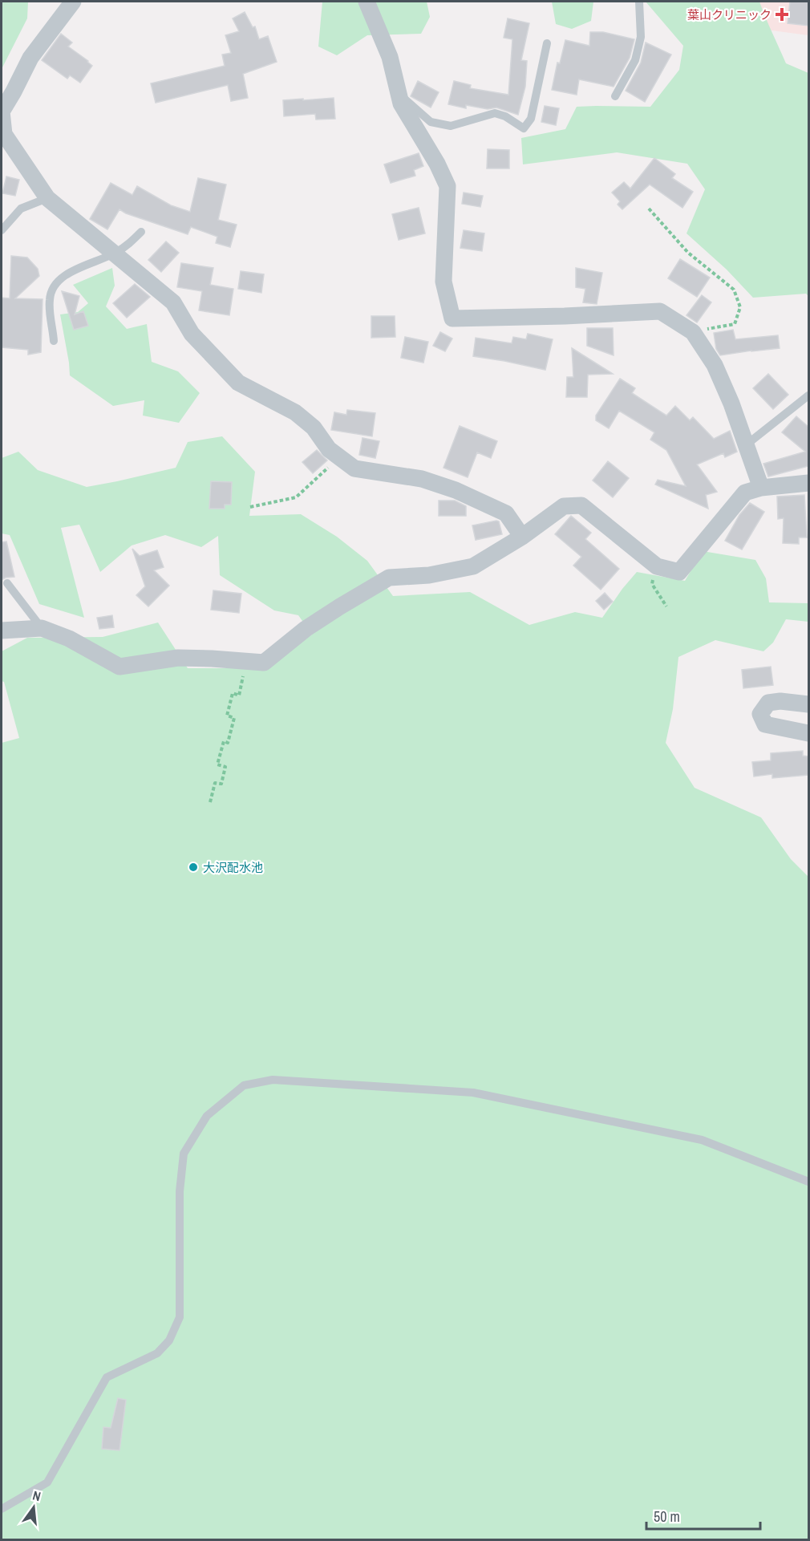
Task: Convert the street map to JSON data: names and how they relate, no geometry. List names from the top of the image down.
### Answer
{
  "places": {
    "health": ["葉山クリニック"],
    "other": ["大沢配水池"]
  },
  "scale_bar": "50 m",
  "north": "top"
}
